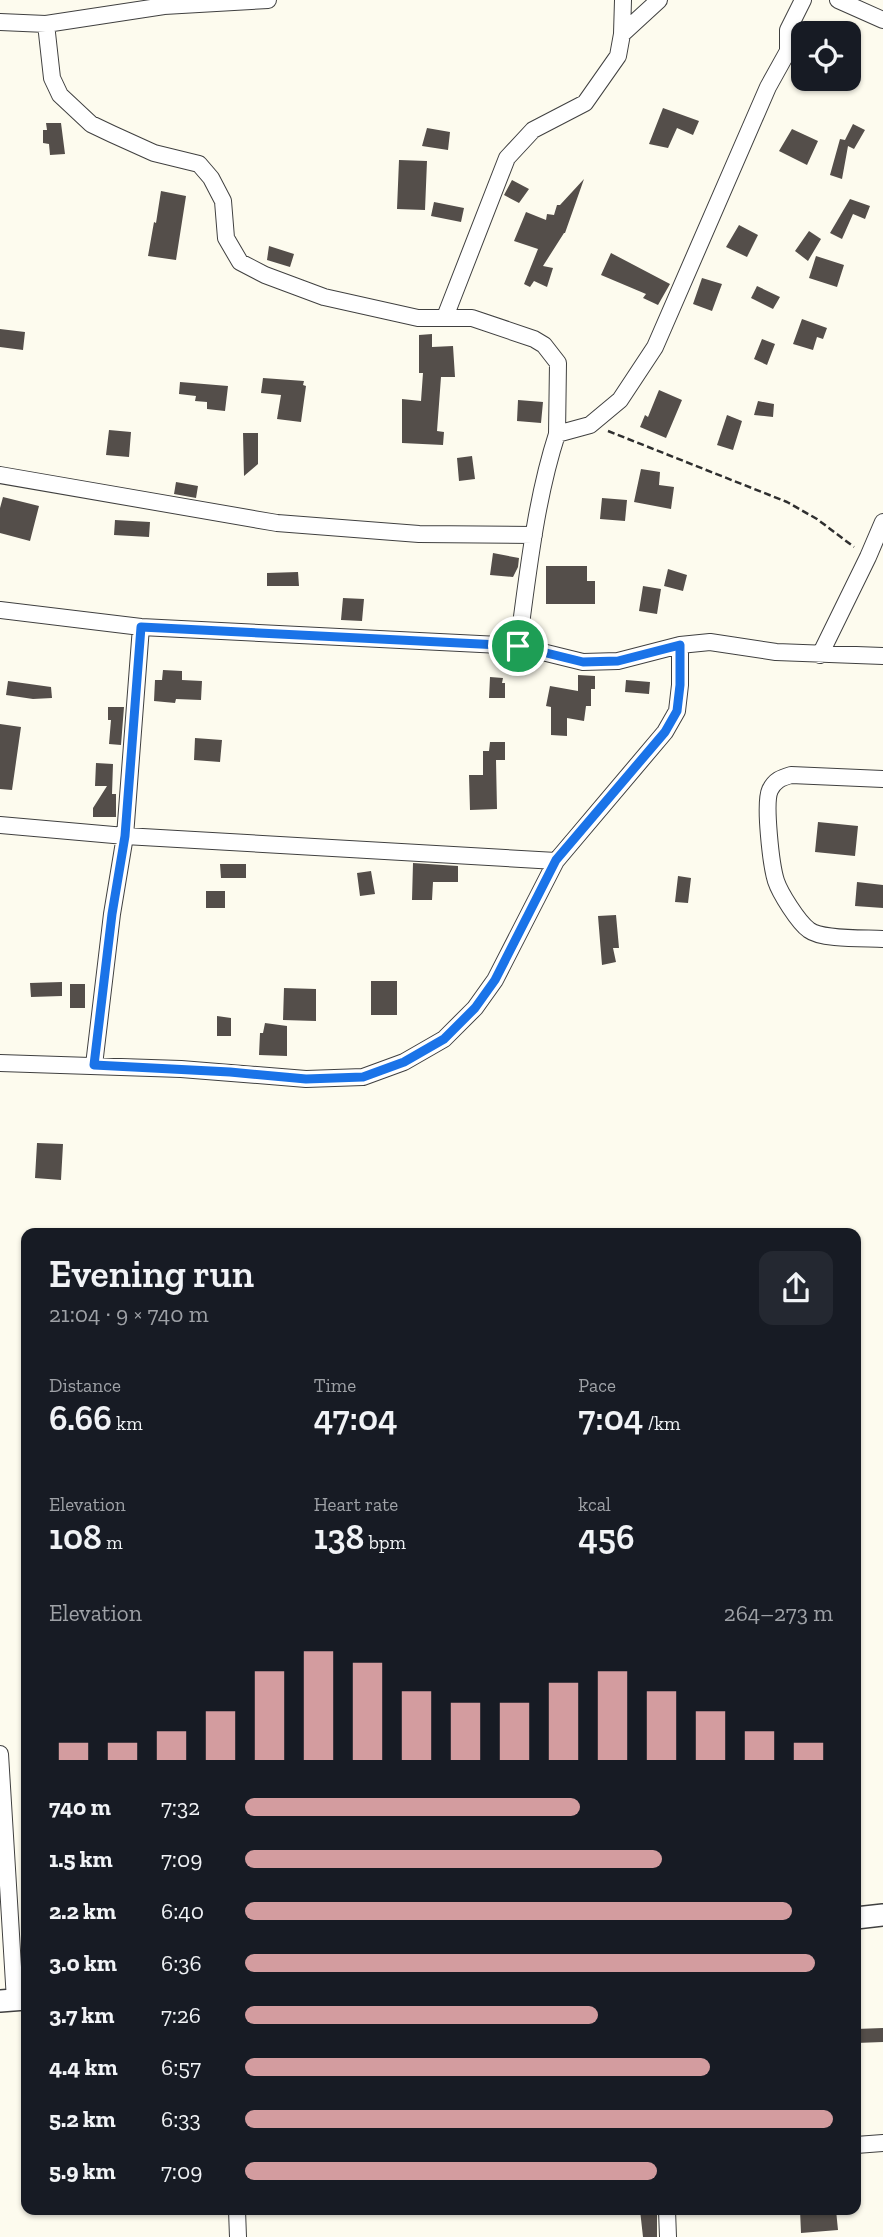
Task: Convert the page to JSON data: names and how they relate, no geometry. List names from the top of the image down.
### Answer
{
  "page": {
    "heading": ["Evening run", "21:04 · 9 × 740 m"],
    "stats": [
      ["Distance", "6.66 km"],
      ["Time", "47:04"],
      ["Pace", "7:04 /km"],
      ["Elevation", "108 m"],
      ["Heart rate", "138 bpm"],
      ["kcal", "456"]
    ],
    "chart": ["Elevation", "264–273 m"],
    "list": [
      {
        "name": "740 m",
        "note": "7:32"
      },
      {
        "name": "1.5 km",
        "note": "7:09"
      },
      {
        "name": "2.2 km",
        "note": "6:40"
      },
      {
        "name": "3.0 km",
        "note": "6:36"
      },
      {
        "name": "3.7 km",
        "note": "7:26"
      },
      {
        "name": "4.4 km",
        "note": "6:57"
      },
      {
        "name": "5.2 km",
        "note": "6:33"
      },
      {
        "name": "5.9 km",
        "note": "7:09"
      }
    ]
  }
}
